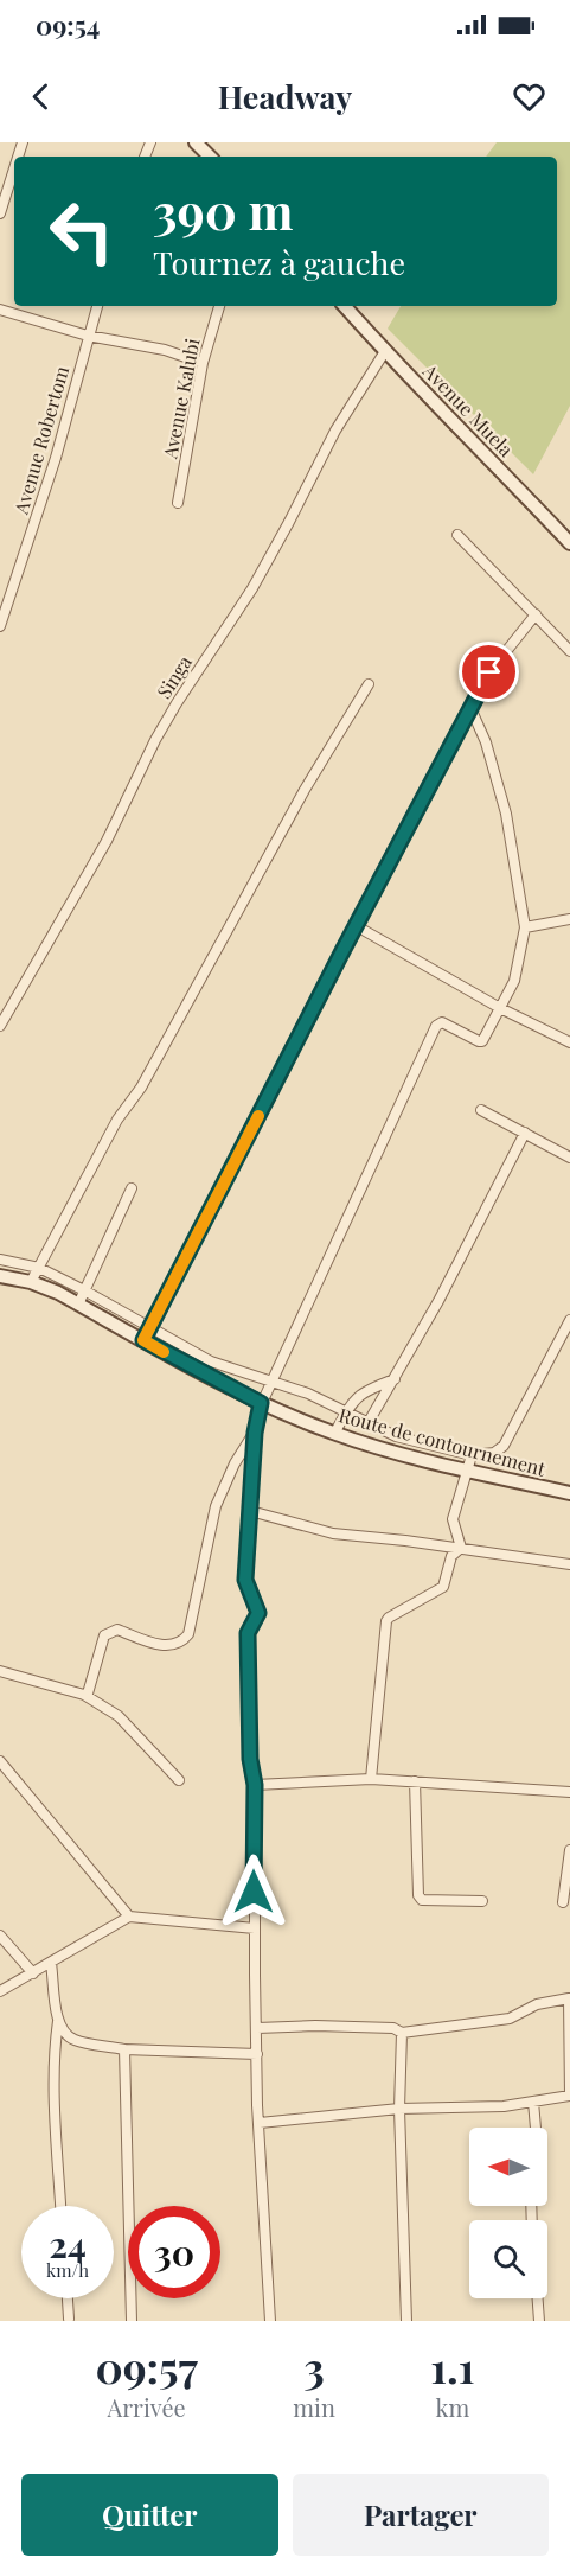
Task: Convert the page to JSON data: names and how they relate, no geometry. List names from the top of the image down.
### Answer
{
  "streets": {
    "street": [
      "Avenue Kalubi",
      "Avenue Muela",
      "Avenue Robertom",
      "Singa",
      "Route de contournement"
    ]
  },
  "crossings": [
    ["Avenue Muela", "Singa"]
  ],
  "north": "left",
  "page": {
    "status": "09:54",
    "header": "Headway",
    "turn": ["390 m", "Tournez à gauche"],
    "speed": "24 km/h",
    "limit": "30",
    "eta": [
      "09:57",
      "Arrivée",
      "3",
      "min",
      "1.1",
      "km"
    ],
    "buttons": ["Quitter", "Partager"]
  }
}
